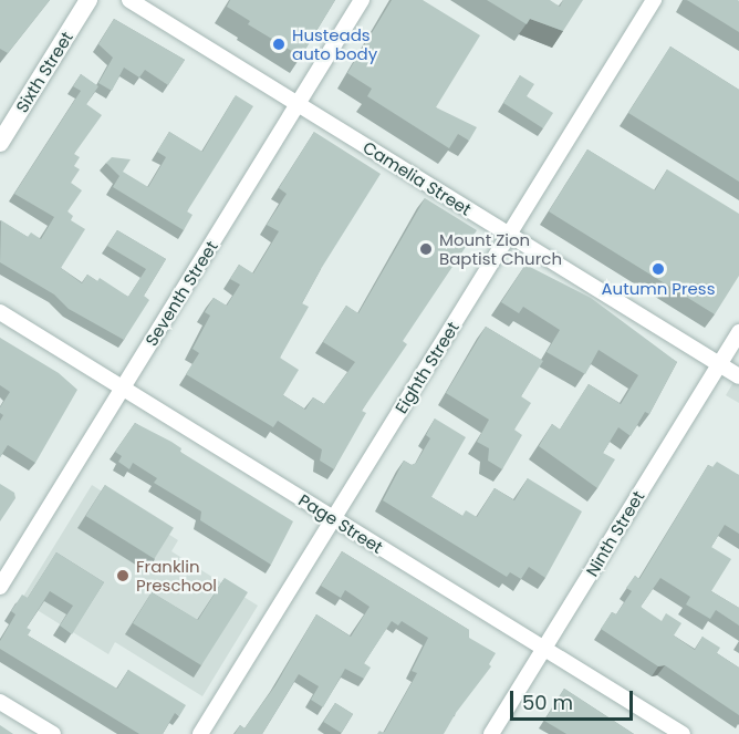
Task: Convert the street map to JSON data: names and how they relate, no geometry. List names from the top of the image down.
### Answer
{
  "streets": {
    "street": [
      "Sixth Street",
      "Camelia Street",
      "Seventh Street",
      "Eighth Street",
      "Page Street",
      "Ninth Street"
    ]
  },
  "crossings": [
    ["Camelia Street", "Seventh Street"],
    ["Camelia Street", "Eighth Street"],
    ["Camelia Street", "Ninth Street"],
    ["Seventh Street", "Page Street"],
    ["Eighth Street", "Page Street"],
    ["Page Street", "Ninth Street"]
  ],
  "places": [
    "Husteads auto body",
    "Mount Zion Baptist Church",
    "Autumn Press",
    "Franklin Preschool"
  ],
  "scale_bar": "50 m"
}
